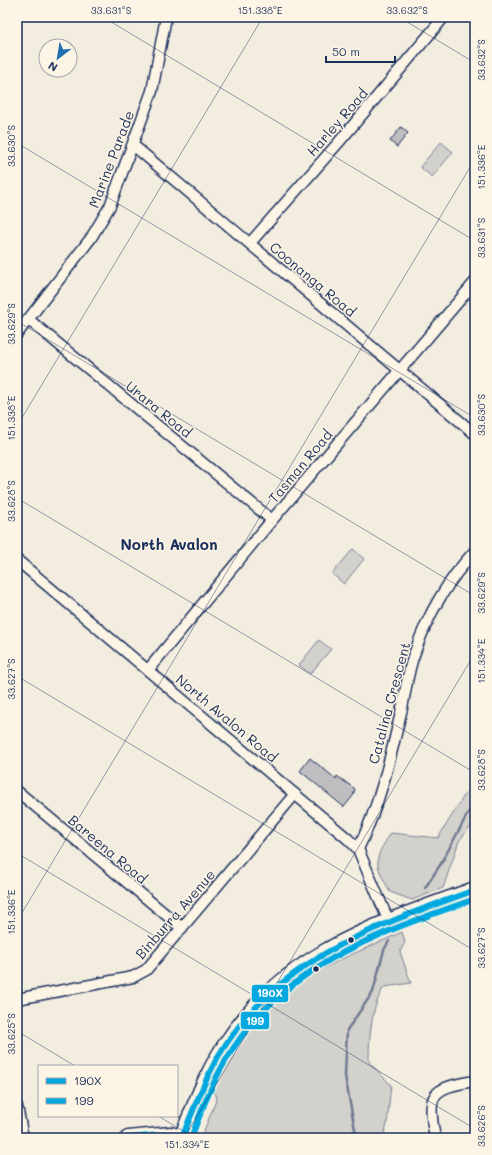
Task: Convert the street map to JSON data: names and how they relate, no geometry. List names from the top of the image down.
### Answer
{
  "streets": {
    "street": [
      "Harley Road",
      "Marine Parade",
      "Coonanga Road",
      "Urara Road",
      "Tasman Road",
      "Catalina Crescent",
      "North Avalon Road",
      "Bareena Road",
      "Binburra Avenue"
    ]
  },
  "crossings": [
    ["Harley Road", "Coonanga Road"],
    ["Marine Parade", "Coonanga Road"],
    ["Marine Parade", "Urara Road"],
    ["Coonanga Road", "Tasman Road"],
    ["Urara Road", "Tasman Road"],
    ["Tasman Road", "North Avalon Road"],
    ["Catalina Crescent", "North Avalon Road"],
    ["North Avalon Road", "Binburra Avenue"],
    ["Bareena Road", "Binburra Avenue"]
  ],
  "districts": ["North Avalon"],
  "lines": ["transit line 190X", "transit line 199"],
  "legend": ["190X", "199"],
  "scale_bar": "50 m",
  "north": "bottom left",
  "coordinates": [
    "33.631°S",
    "151.338°E",
    "33.632°S",
    "33.630°S",
    "151.336°E",
    "33.629°S",
    "33.628°S",
    "151.334°E",
    "33.627°S",
    "33.625°S",
    "33.626°S"
  ]
}
